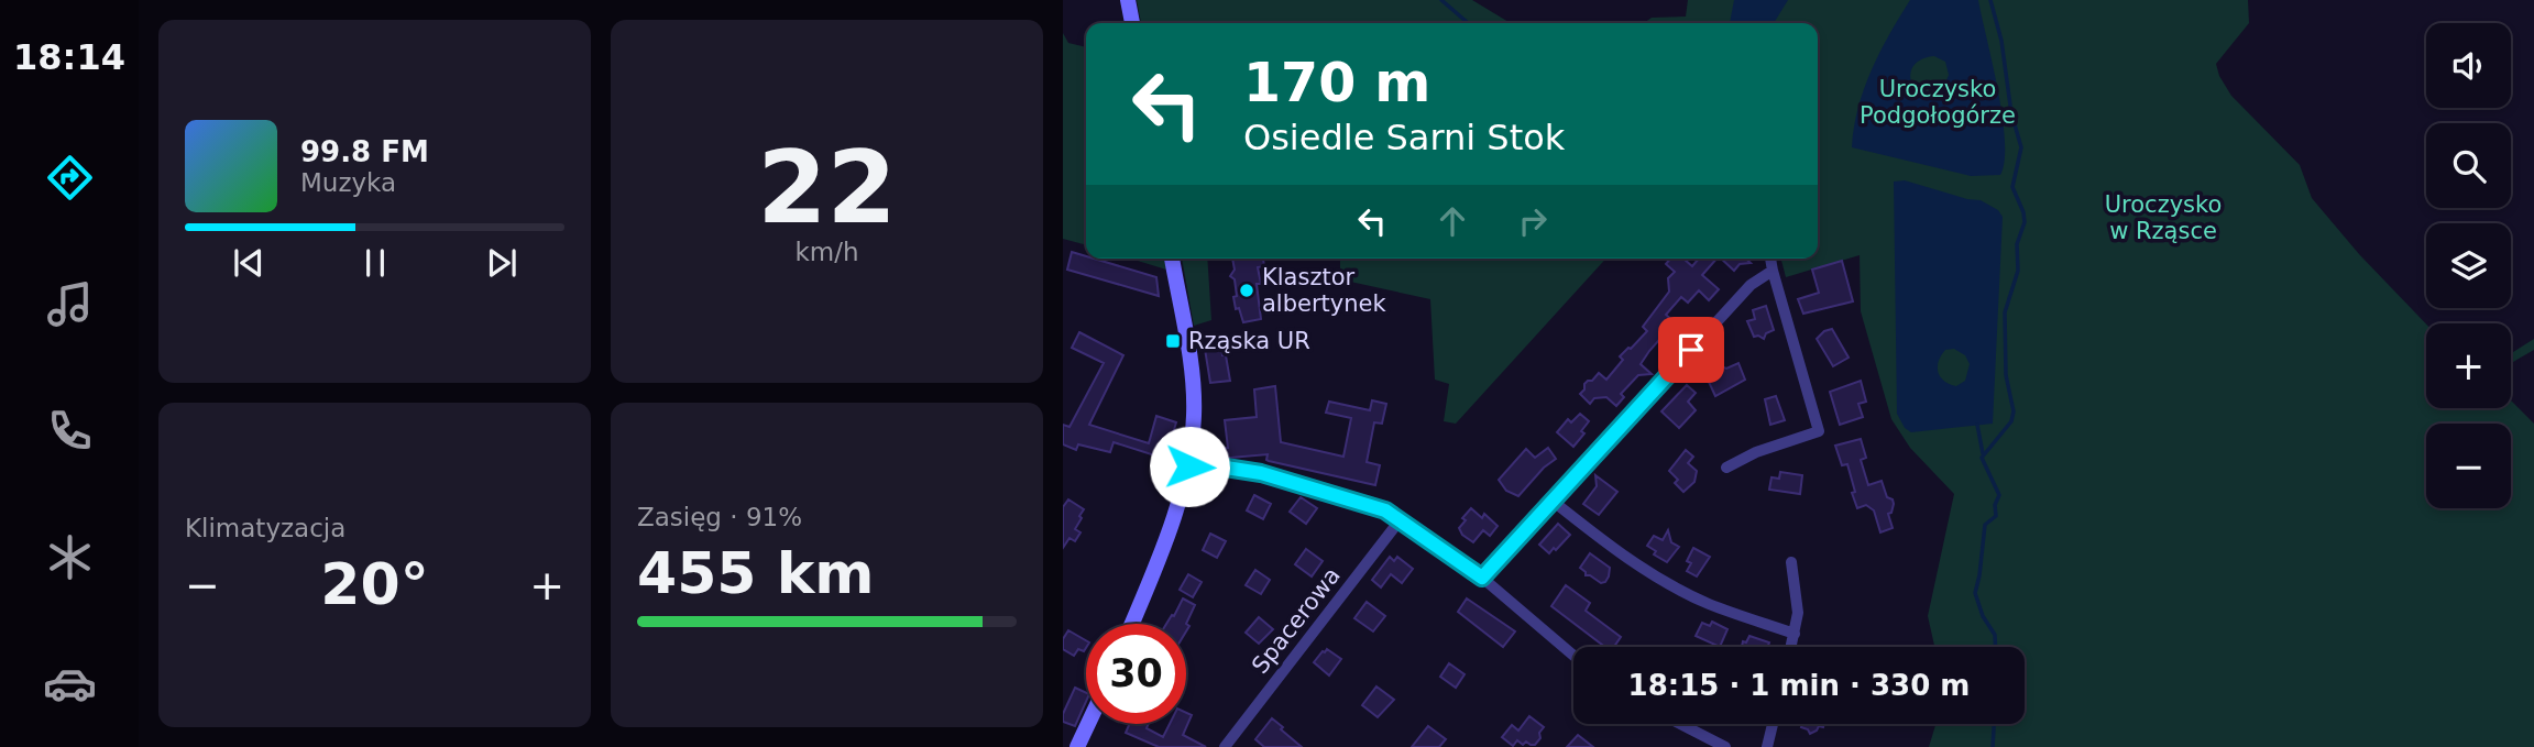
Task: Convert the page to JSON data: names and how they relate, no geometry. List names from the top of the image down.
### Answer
{
  "streets": {
    "street": ["Spacerowa"]
  },
  "parks": ["Uroczysko Podgołogórze", "Uroczysko w Rząsce"],
  "places": {
    "other": ["Klasztor albertynek"],
    "transit": ["Rząska UR"]
  },
  "page": {
    "tabs": "18:14",
    "tile": [
      ["22", "km/h"],
      "Klimatyzacja",
      ["Zasięg · 91%", "455 km"]
    ],
    "map_buttons": ["+", "−"],
    "turn": ["170 m", "Osiedle Sarni Stok"],
    "song": ["99.8 FM", "Muzyka"],
    "heat": ["−", "20°", "+"],
    "limit": "30",
    "trip": "18:15 · 1 min · 330 m"
  }
}
